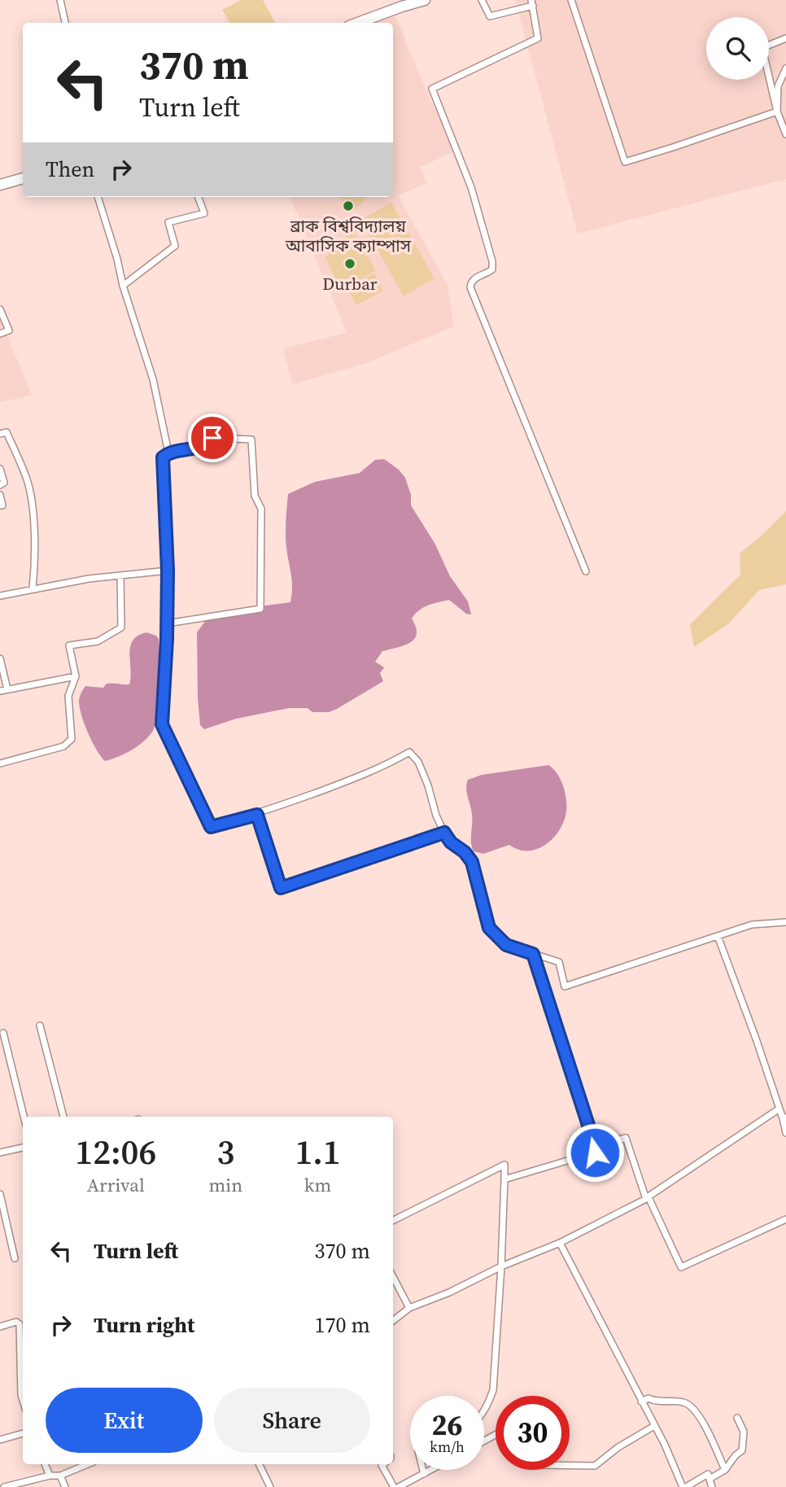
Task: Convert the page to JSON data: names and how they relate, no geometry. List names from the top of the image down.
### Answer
{
  "places": ["ব্রাক বিশ্ববিদ্যালয় আবাসিক ক্যাম্পাস", "Durbar"],
  "page": {
    "turn": ["370 m", "Turn left"],
    "then": "Then",
    "eta": [
      "12:06",
      "Arrival",
      "3",
      "min",
      "1.1",
      "km"
    ],
    "list": [
      {
        "name": "Turn left",
        "value": "370 m"
      },
      {
        "name": "Turn right",
        "value": "170 m"
      }
    ],
    "buttons": ["Exit", "Share"],
    "speed": "26 km/h",
    "limit": "30"
  }
}
